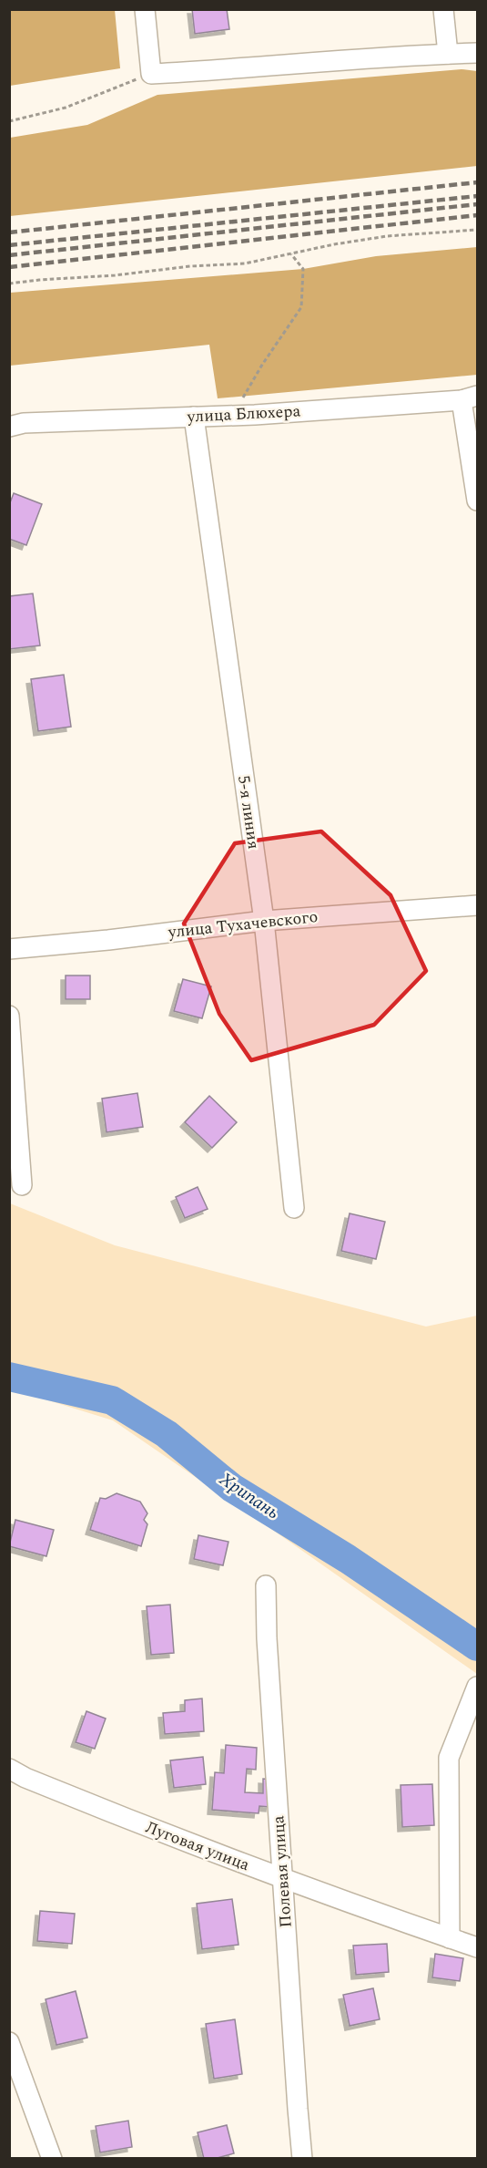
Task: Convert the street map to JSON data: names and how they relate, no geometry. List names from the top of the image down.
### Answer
{
  "streets": {
    "street": [
      "улица Блюхера",
      "5-я линия",
      "улица Тухачевского",
      "Луговая улица",
      "Полевая улица"
    ]
  },
  "crossings": [
    ["улица Блюхера", "5-я линия"],
    ["5-я линия", "улица Тухачевского"],
    ["Луговая улица", "Полевая улица"]
  ],
  "water": ["Хрипань"]
}
